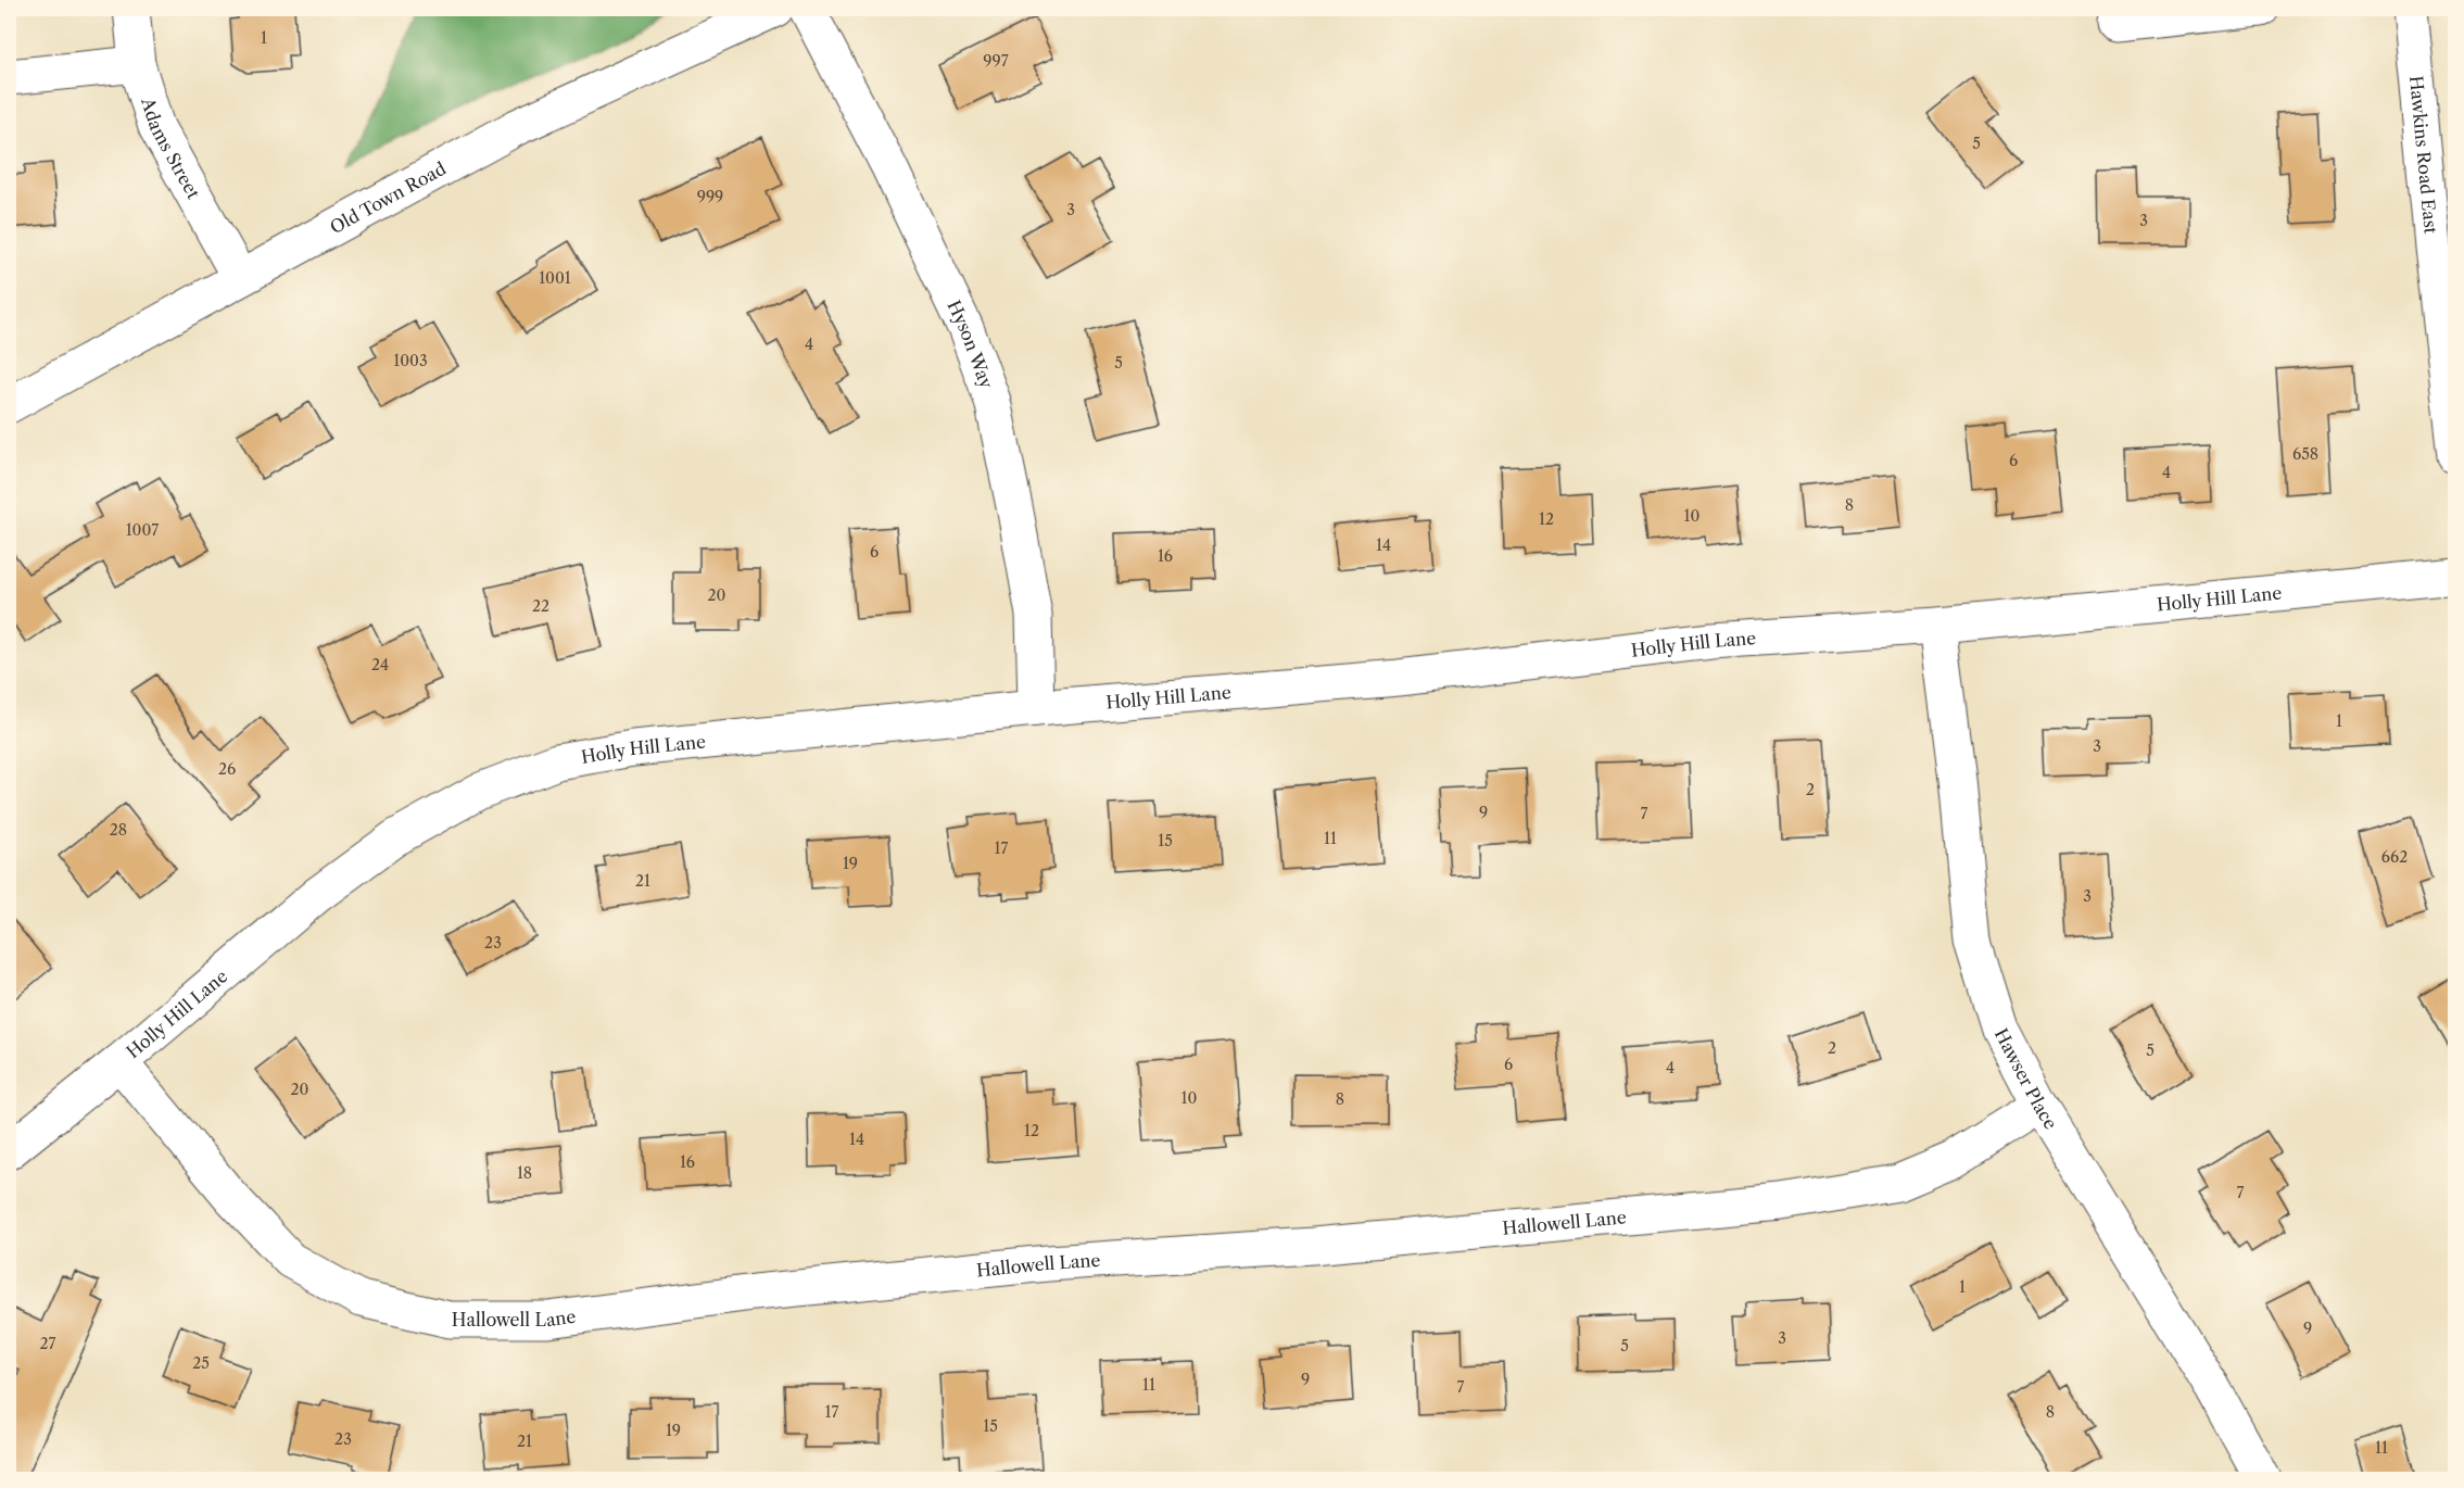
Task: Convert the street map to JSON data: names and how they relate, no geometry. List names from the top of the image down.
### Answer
{
  "streets": {
    "street": [
      "Adams Street",
      "Hawkins Road East",
      "Old Town Road",
      "Hyson Way",
      "Holly Hill Lane",
      "Hawser Place",
      "Hallowell Lane"
    ]
  },
  "crossings": [
    ["Adams Street", "Old Town Road"],
    ["Hyson Way", "Holly Hill Lane"],
    ["Holly Hill Lane", "Hawser Place"],
    ["Holly Hill Lane", "Hallowell Lane"],
    ["Hawser Place", "Hallowell Lane"]
  ],
  "house_numbers": [
    "1",
    "997",
    "5",
    "999",
    "3",
    "3",
    "1001",
    "4",
    "1003",
    "5",
    "658",
    "6",
    "4",
    "8",
    "10",
    "12",
    "1007",
    "14",
    "6",
    "16",
    "20",
    "22",
    "24",
    "1",
    "3",
    "26",
    "2",
    "9",
    "7",
    "28",
    "11",
    "15",
    "17",
    "662",
    "19",
    "21",
    "3",
    "23",
    "2",
    "5",
    "6",
    "4",
    "20",
    "10",
    "8",
    "12",
    "14",
    "16",
    "18",
    "7",
    "1",
    "9",
    "3",
    "27",
    "5",
    "25",
    "9",
    "11",
    "7",
    "17",
    "8",
    "15",
    "19",
    "23",
    "21",
    "11"
  ]
}
